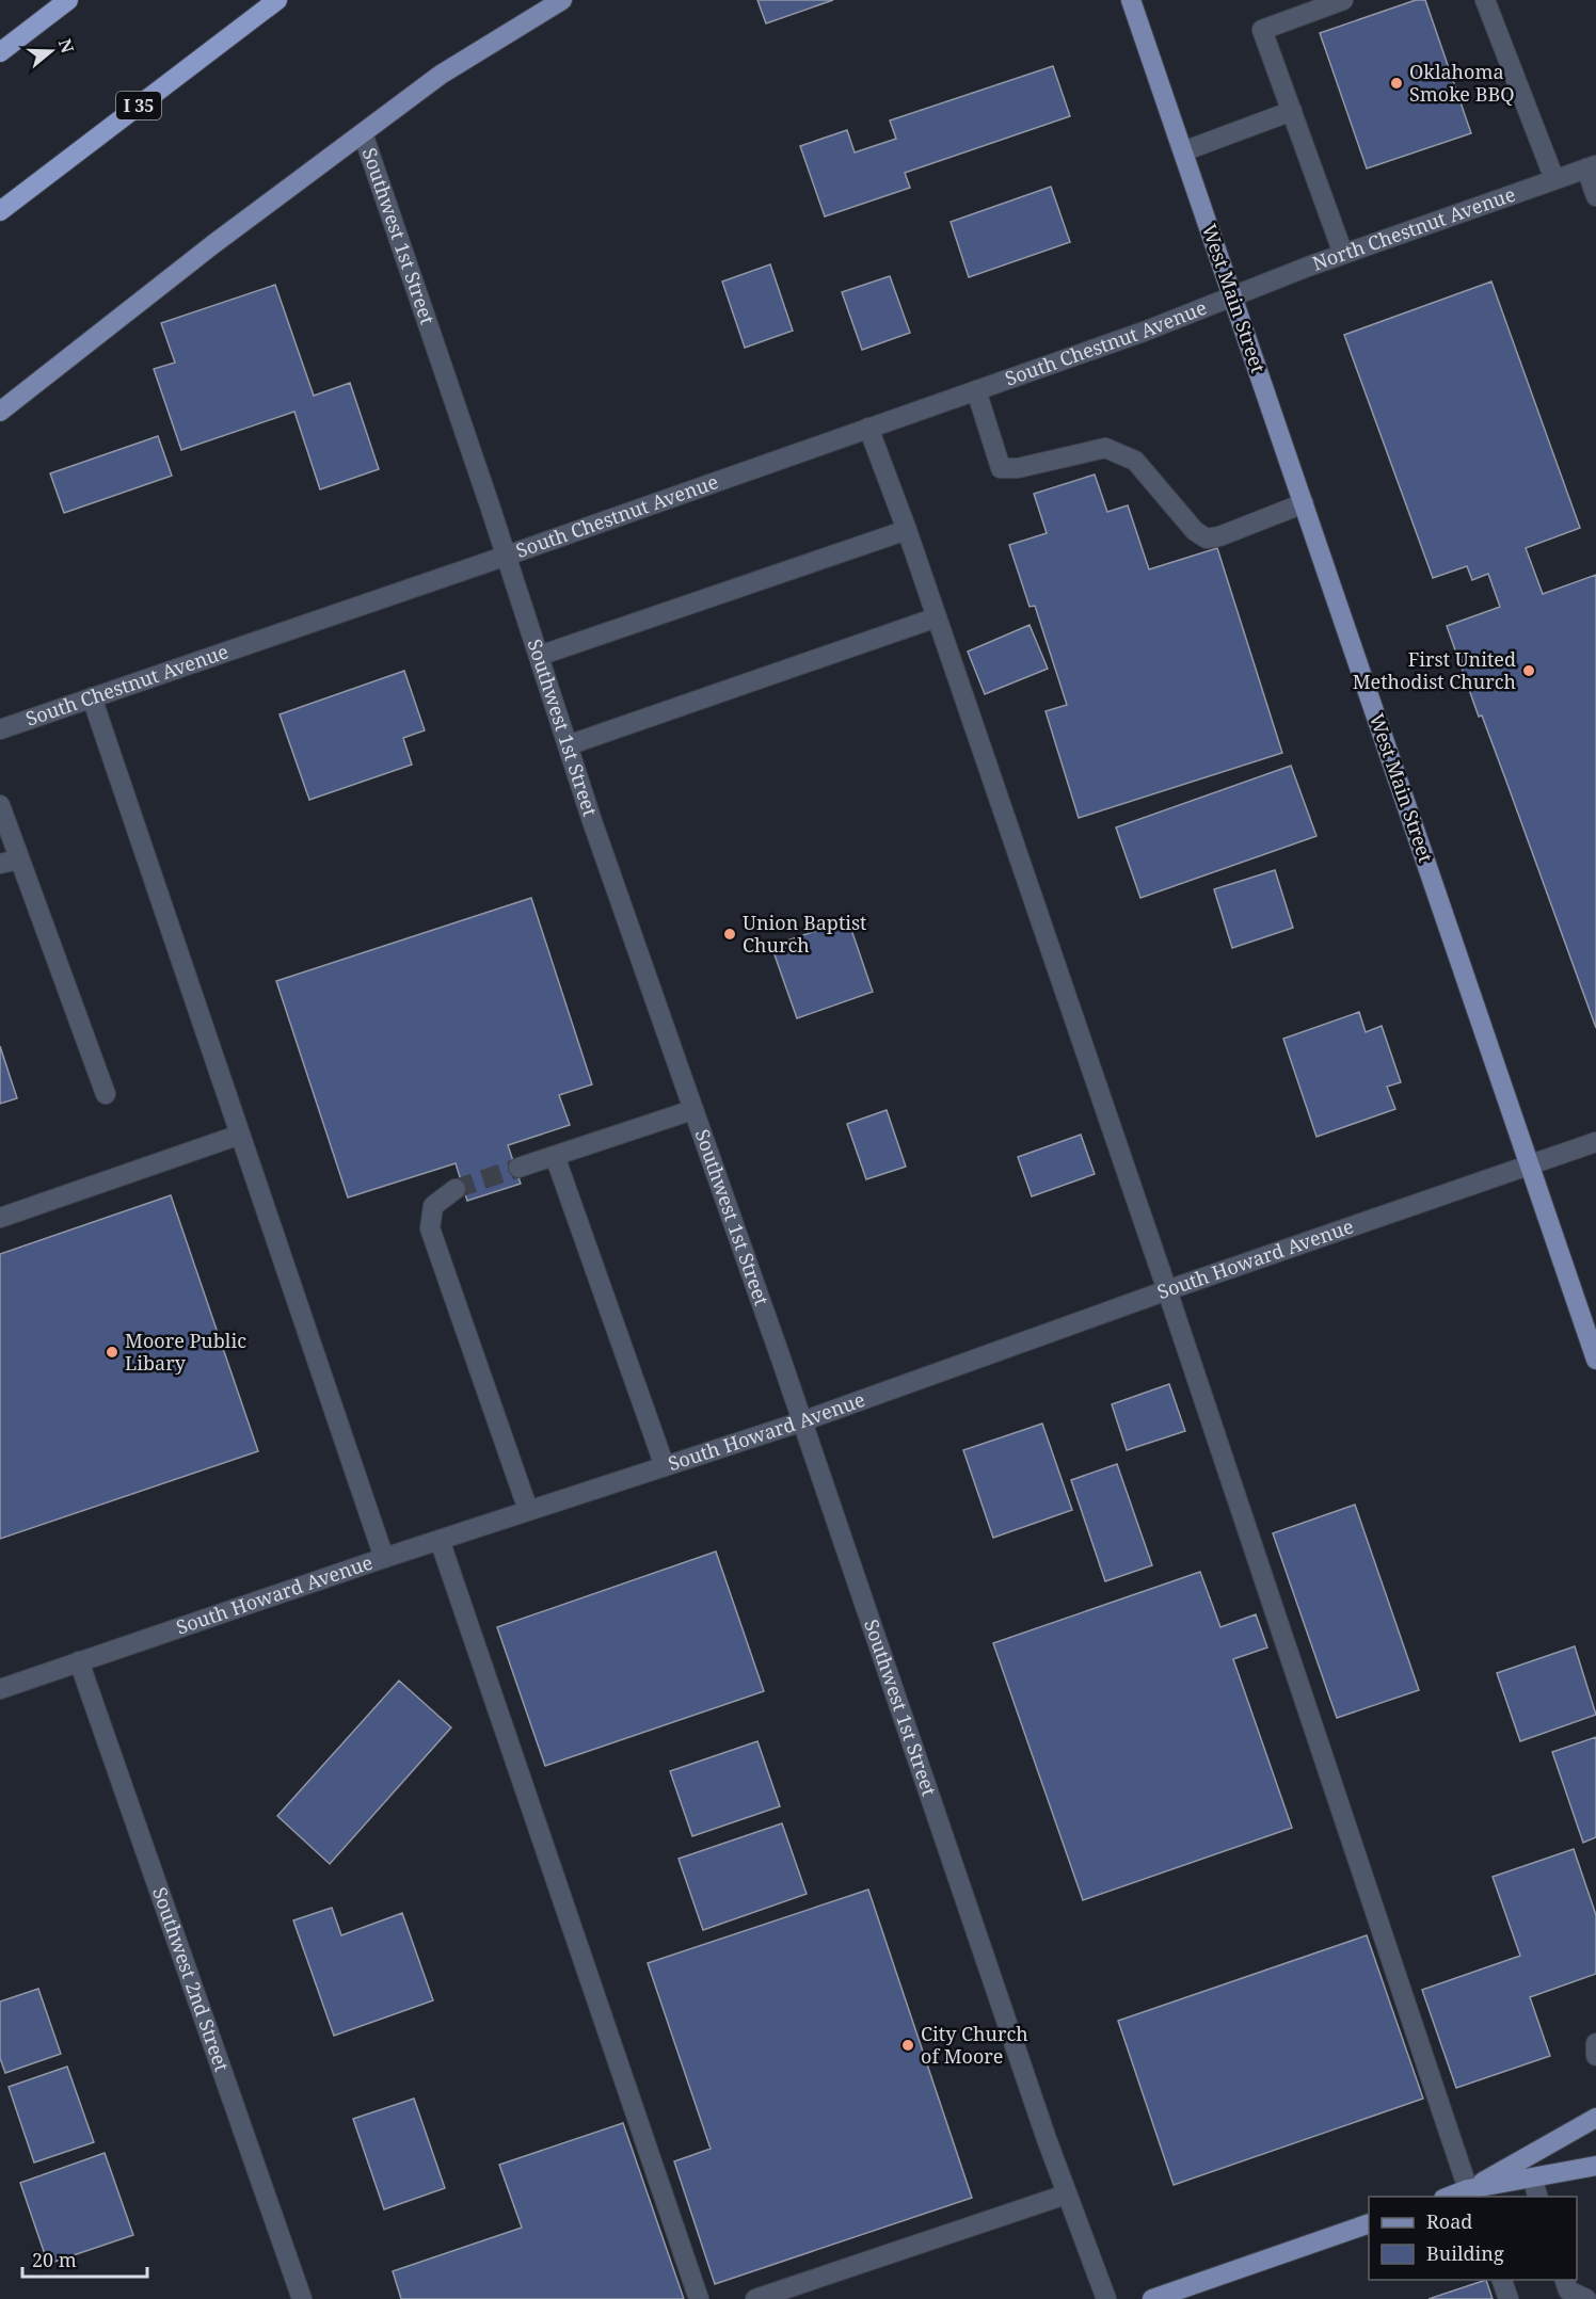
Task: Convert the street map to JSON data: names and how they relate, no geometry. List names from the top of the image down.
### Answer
{
  "streets": {
    "highway": ["I 35"],
    "main road": ["West Main Street"],
    "street": [
      "North Chestnut Avenue",
      "Southwest 1st Street",
      "South Chestnut Avenue",
      "South Howard Avenue",
      "Southwest 2nd Street"
    ]
  },
  "crossings": [
    ["North Chestnut Avenue", "West Main Street"],
    ["North Chestnut Avenue", "South Chestnut Avenue"],
    ["Southwest 1st Street", "South Chestnut Avenue"],
    ["Southwest 1st Street", "South Howard Avenue"],
    ["West Main Street", "South Chestnut Avenue"],
    ["West Main Street", "South Howard Avenue"],
    ["South Howard Avenue", "Southwest 2nd Street"]
  ],
  "places": [
    "Oklahoma Smoke BBQ",
    "First United Methodist Church",
    "Union Baptist Church",
    "Moore Public Libary",
    "City Church of Moore"
  ],
  "legend": ["Road", "Building"],
  "scale_bar": "20 m",
  "north": "right"
}
